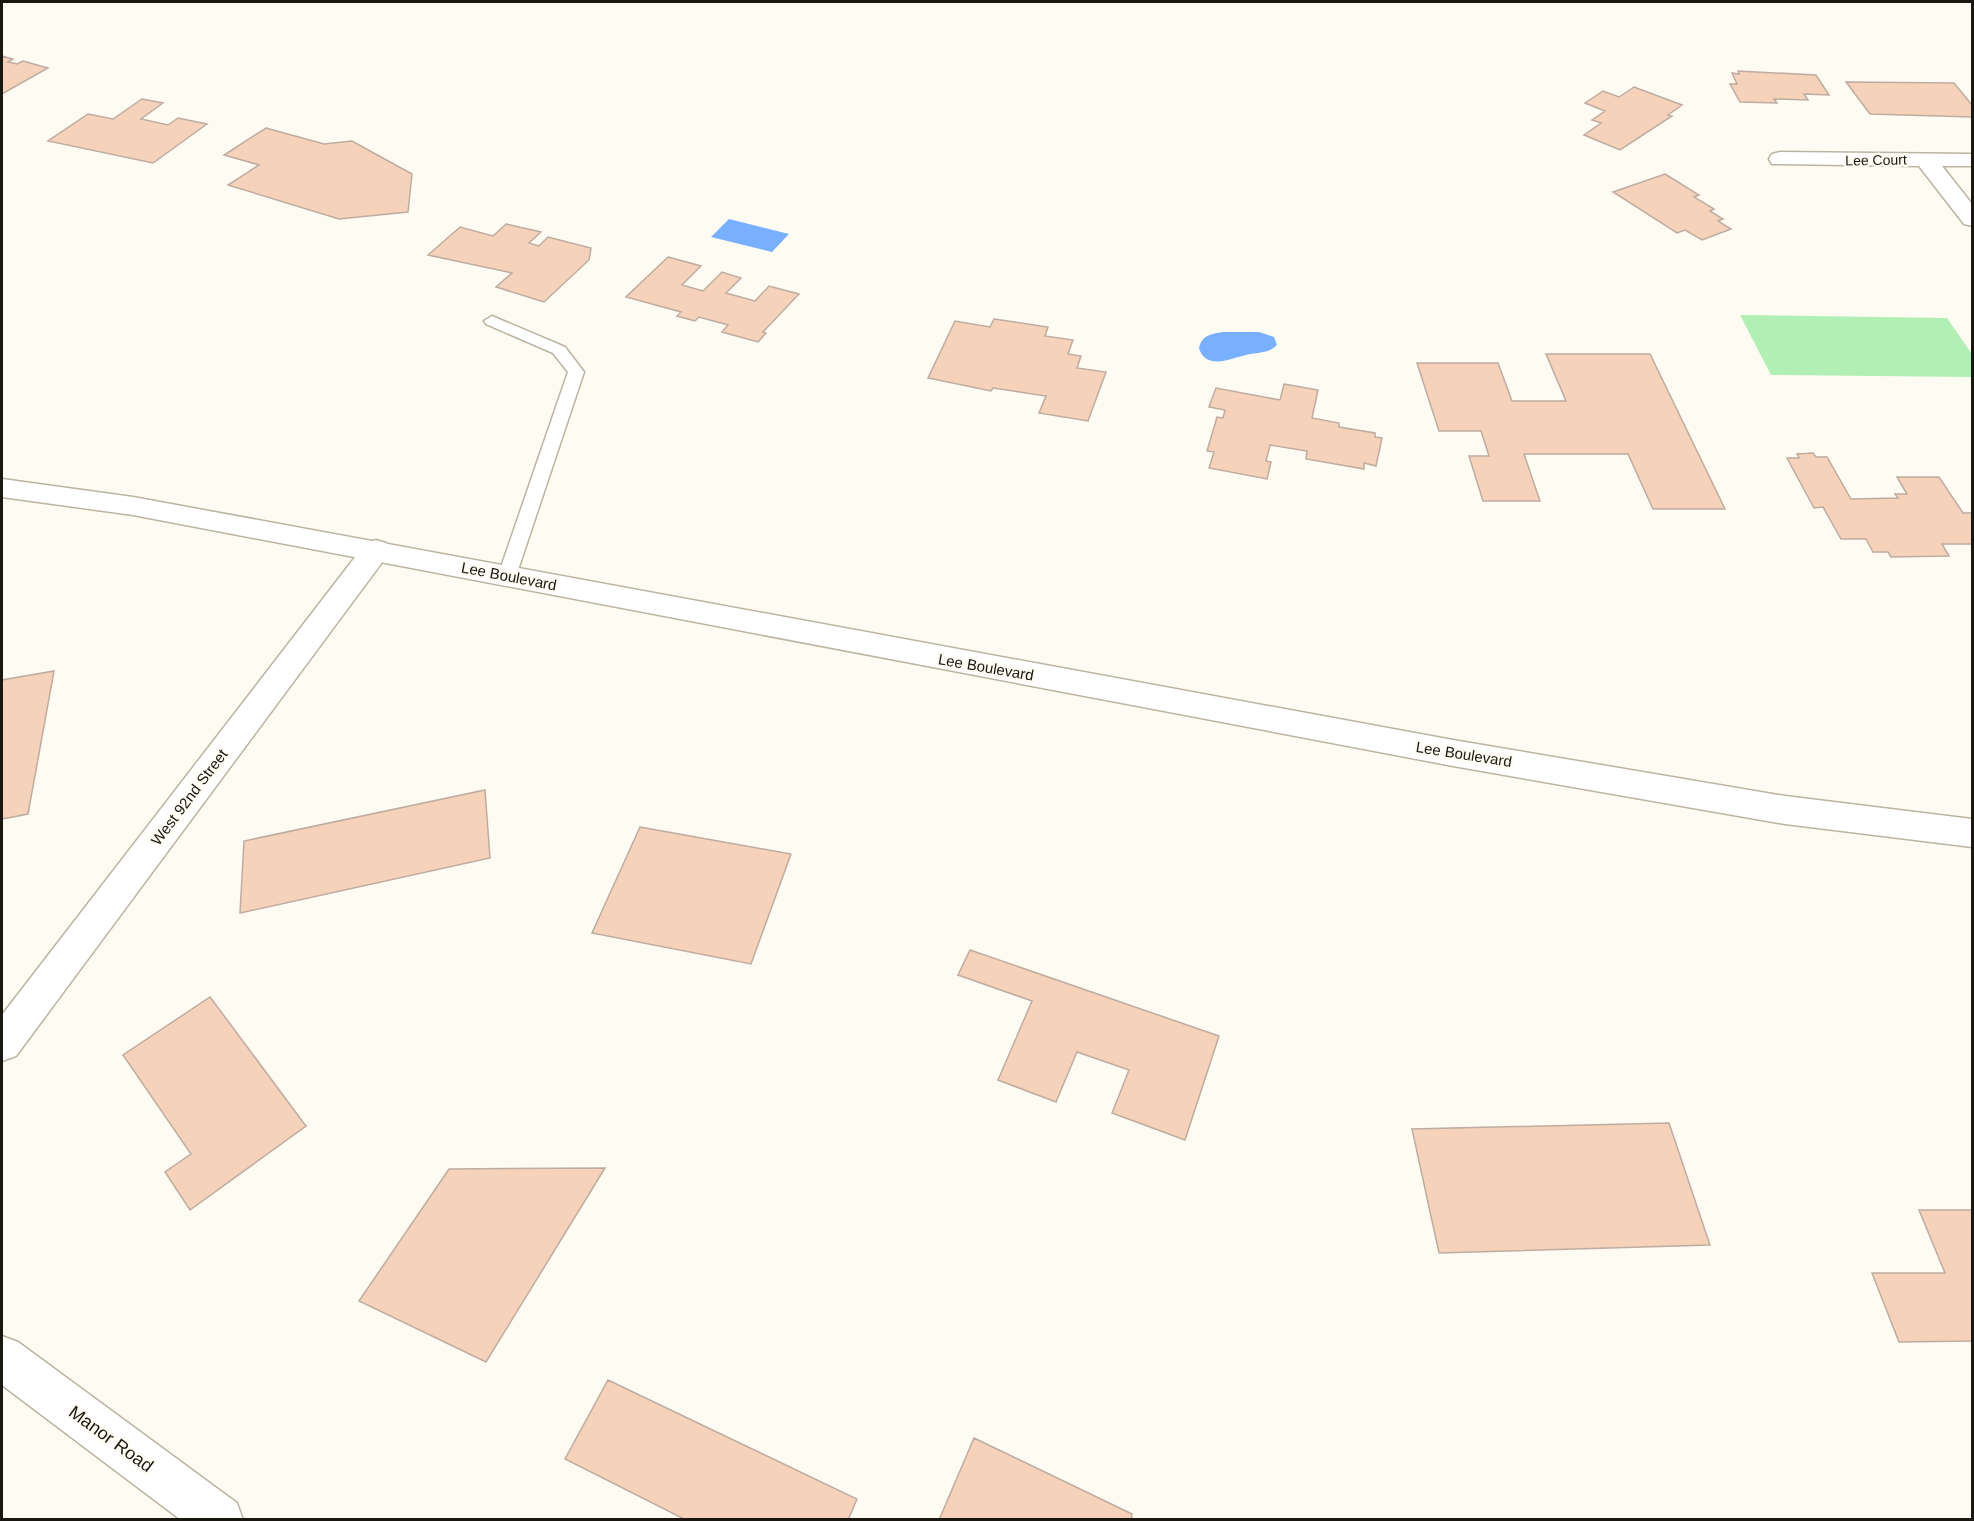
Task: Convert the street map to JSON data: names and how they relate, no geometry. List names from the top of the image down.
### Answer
{
  "streets": {
    "street": [
      "Lee Court",
      "Lee Boulevard",
      "West 92nd Street",
      "Manor Road"
    ]
  },
  "crossings": [
    ["Lee Boulevard", "West 92nd Street"]
  ]
}
